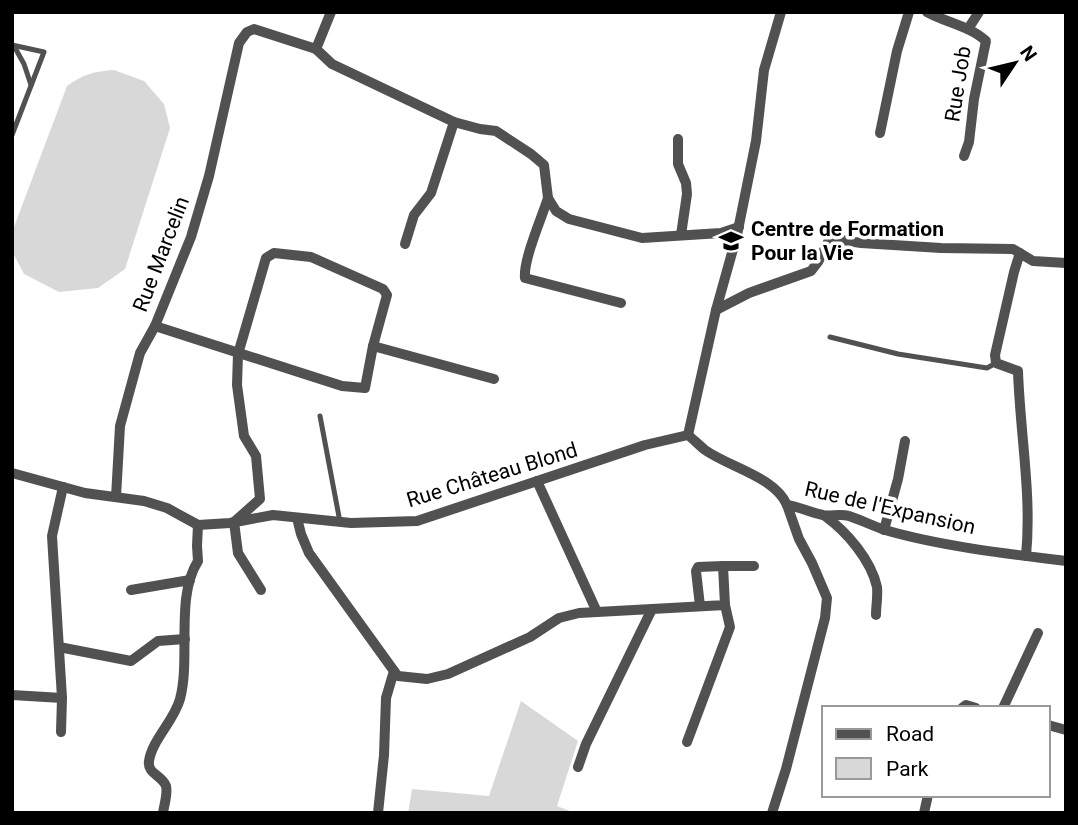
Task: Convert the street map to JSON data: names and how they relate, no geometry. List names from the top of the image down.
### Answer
{
  "streets": {
    "street": [
      "Rue Job",
      "Rue Marcelin",
      "Rue Château Blond",
      "Rue de l'Expansion"
    ]
  },
  "crossings": [
    ["Rue Château Blond", "Rue de l'Expansion"]
  ],
  "places": {
    "school or university": ["Centre de Formation Pour la Vie"]
  },
  "legend": ["Road", "Park"],
  "north": "top right"
}
